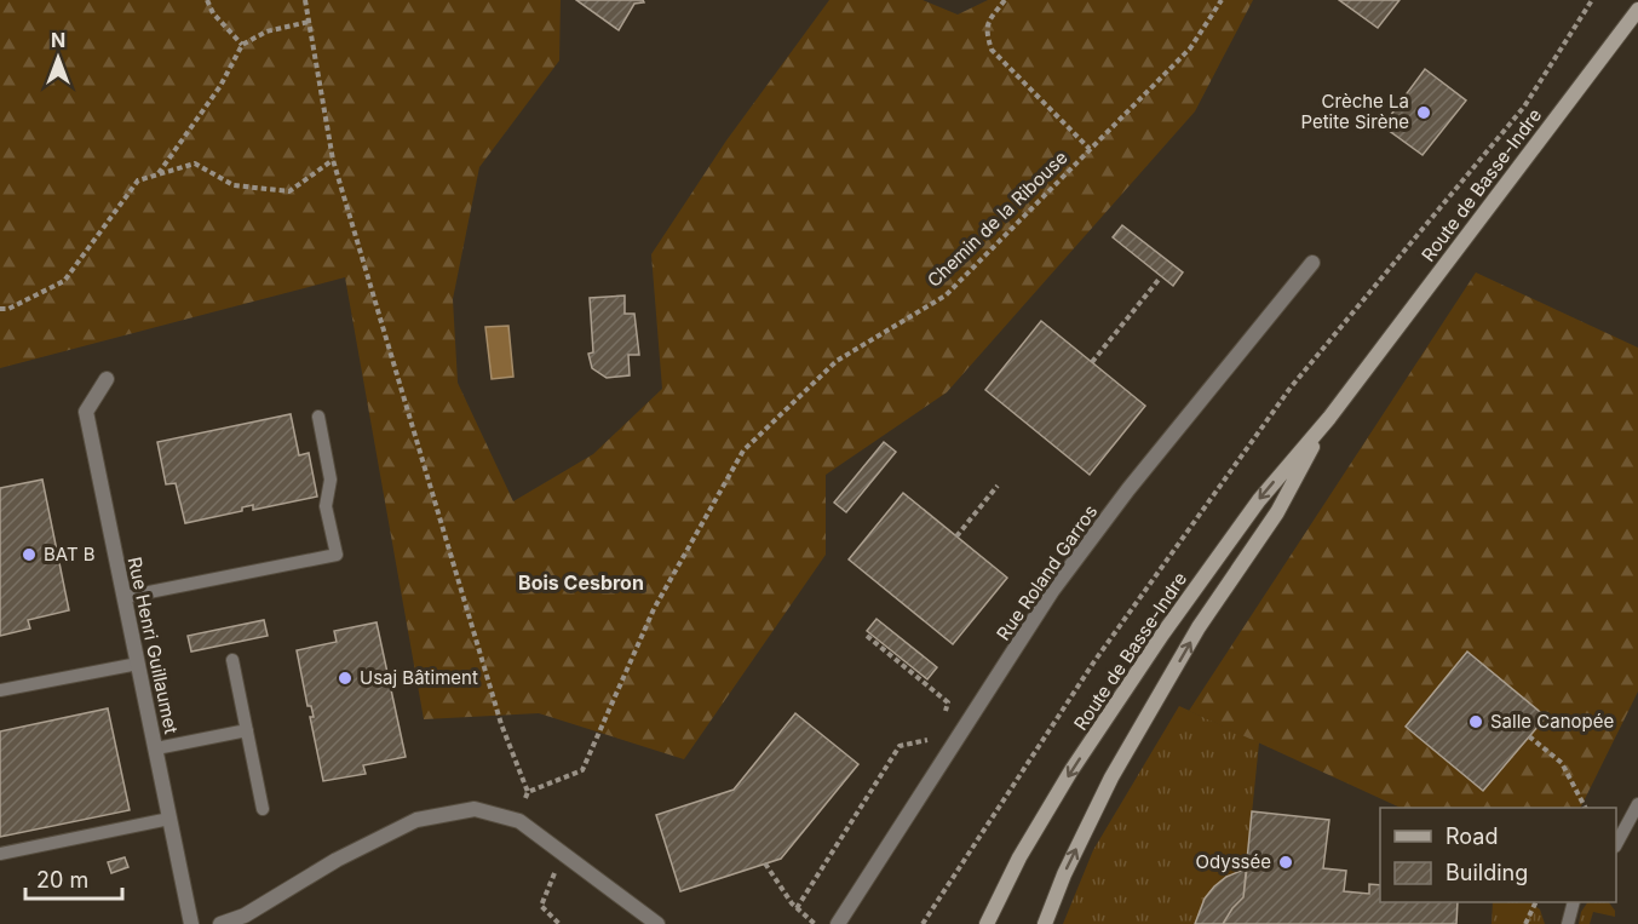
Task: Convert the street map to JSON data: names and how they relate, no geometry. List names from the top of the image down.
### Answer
{
  "streets": {
    "main road": ["Route de Basse-Indre"],
    "street": ["Rue Roland Garros", "Rue Henri Guillaumet"],
    "path": ["Chemin de la Ribouse"]
  },
  "districts": ["Bois Cesbron"],
  "places": [
    "Crèche La Petite Sirène",
    "BAT B",
    "Usaj Bâtiment",
    "Salle Canopée",
    "Odyssée"
  ],
  "legend": ["Road", "Building"],
  "scale_bar": "20 m",
  "north": "top"
}
